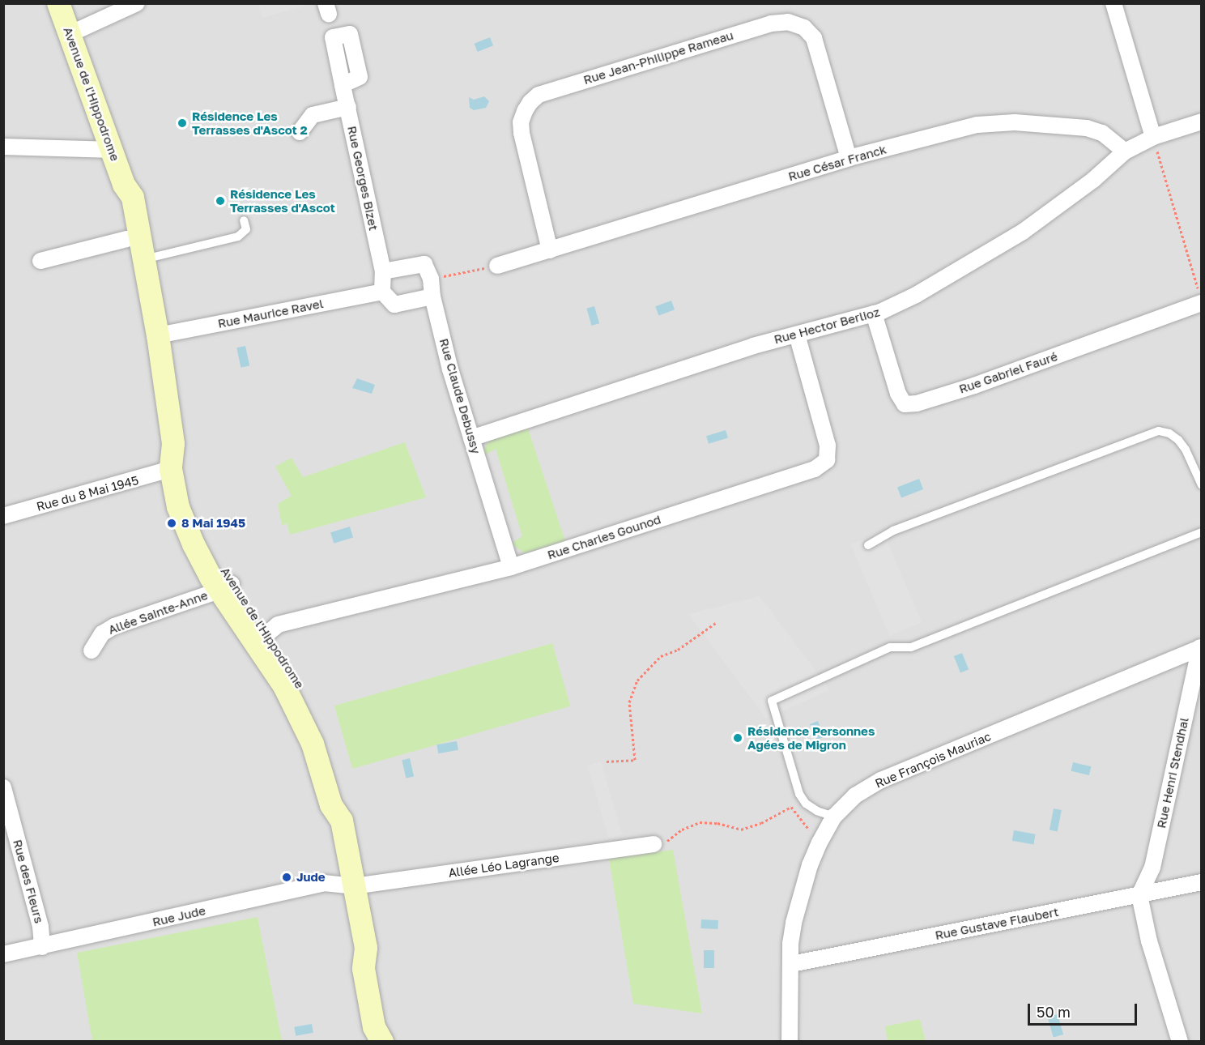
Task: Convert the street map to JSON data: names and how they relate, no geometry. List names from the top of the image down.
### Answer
{
  "streets": {
    "street": [
      "Rue Jean-Philippe Rameau",
      "Avenue de l'Hippodrome",
      "Rue César Franck",
      "Rue Georges Bizet",
      "Rue Maurice Ravel",
      "Rue Hector Berlioz",
      "Rue Gabriel Fauré",
      "Rue Claude Debussy",
      "Rue du 8 Mai 1945",
      "Rue Charles Gounod",
      "Allée Sainte-Anne",
      "Rue François Mauriac",
      "Rue Henri Stendhal",
      "Allée Léo Lagrange",
      "Rue des Fleurs",
      "Rue Jude",
      "Rue Gustave Flaubert"
    ]
  },
  "crossings": [
    ["Rue Jean-Philippe Rameau", "Rue César Franck"],
    ["Avenue de l'Hippodrome", "Rue Maurice Ravel"],
    ["Avenue de l'Hippodrome", "Rue du 8 Mai 1945"],
    ["Avenue de l'Hippodrome", "Rue Charles Gounod"],
    ["Avenue de l'Hippodrome", "Allée Sainte-Anne"],
    ["Avenue de l'Hippodrome", "Allée Léo Lagrange"],
    ["Avenue de l'Hippodrome", "Rue Jude"],
    ["Rue César Franck", "Rue Hector Berlioz"],
    ["Rue Hector Berlioz", "Rue Gabriel Fauré"],
    ["Rue Hector Berlioz", "Rue Claude Debussy"],
    ["Rue Hector Berlioz", "Rue Charles Gounod"],
    ["Rue Claude Debussy", "Rue Charles Gounod"],
    ["Rue François Mauriac", "Rue Henri Stendhal"],
    ["Rue François Mauriac", "Rue Gustave Flaubert"],
    ["Rue Henri Stendhal", "Rue Gustave Flaubert"],
    ["Allée Léo Lagrange", "Rue Jude"],
    ["Rue des Fleurs", "Rue Jude"]
  ],
  "places": [
    "Résidence Les Terrasses d'Ascot 2",
    "Résidence Les Terrasses d'Ascot",
    "8 Mai 1945",
    "Résidence Personnes Agées de Migron",
    "Jude"
  ],
  "scale_bar": "50 m"
}
